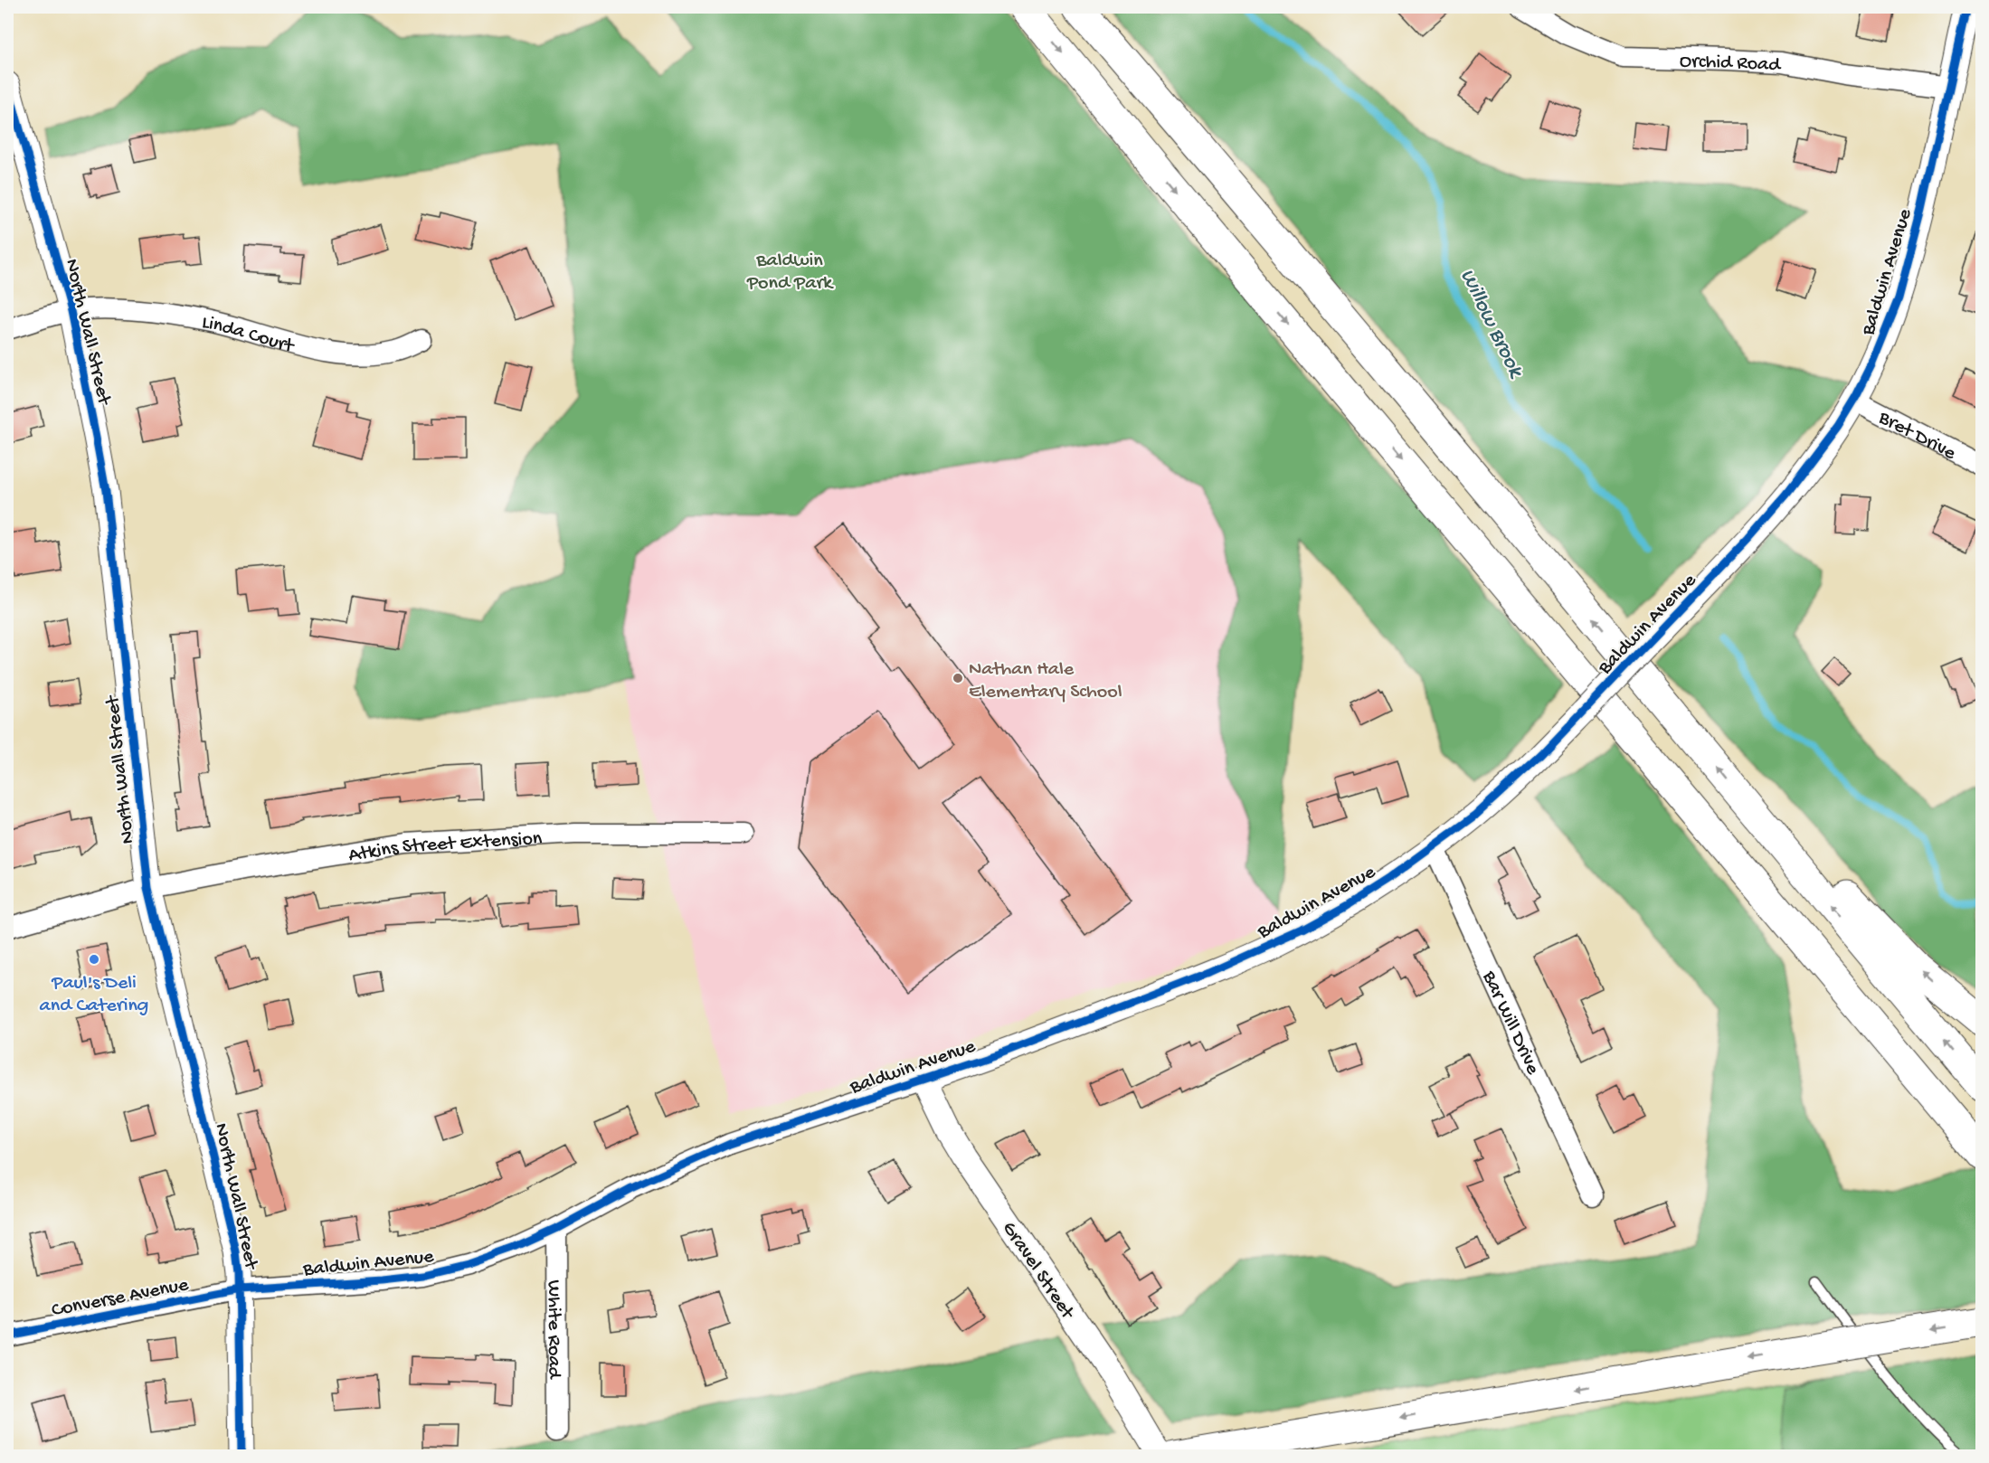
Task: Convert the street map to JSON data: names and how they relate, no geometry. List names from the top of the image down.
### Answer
{
  "streets": {
    "street": [
      "Orchid Road",
      "Baldwin Avenue",
      "North Wall Street",
      "Linda Court",
      "Bret Drive",
      "Atkins Street Extension",
      "Bar Will Drive",
      "Gravel Street",
      "Converse Avenue",
      "White Road"
    ]
  },
  "crossings": [
    ["Orchid Road", "Baldwin Avenue"],
    ["Baldwin Avenue", "North Wall Street"],
    ["Baldwin Avenue", "Bret Drive"],
    ["Baldwin Avenue", "Bar Will Drive"],
    ["Baldwin Avenue", "Gravel Street"],
    ["Baldwin Avenue", "Converse Avenue"],
    ["Baldwin Avenue", "White Road"],
    ["North Wall Street", "Linda Court"],
    ["North Wall Street", "Atkins Street Extension"],
    ["North Wall Street", "Converse Avenue"]
  ],
  "water": ["Willow Brook"],
  "parks": ["Baldwin Pond Park"],
  "places": ["Nathan Hale Elementary School", "Paul's Deli and Catering"]
}
